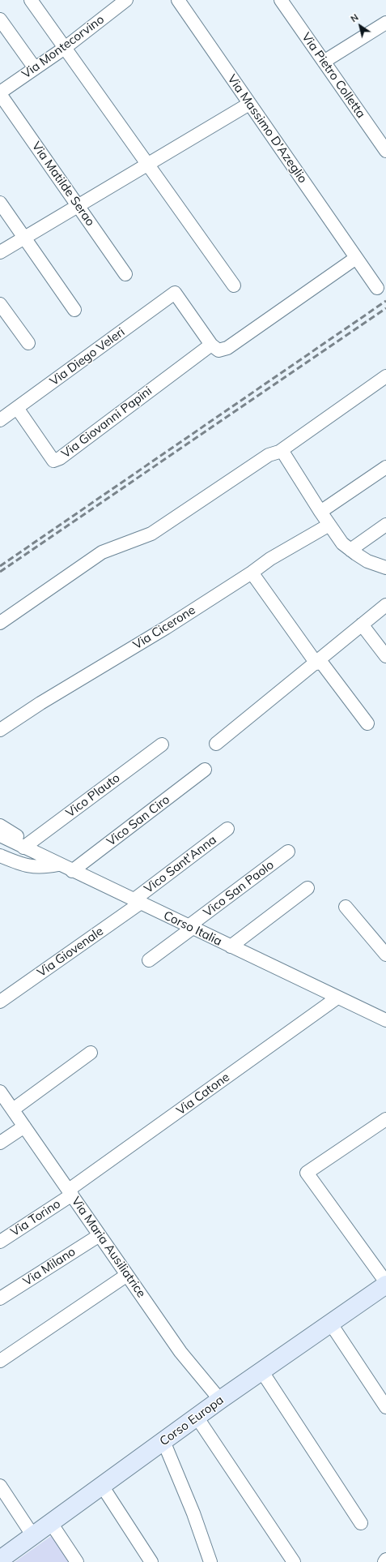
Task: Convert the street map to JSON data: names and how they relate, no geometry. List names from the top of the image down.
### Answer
{
  "streets": {
    "street": [
      "Via Montecorvino",
      "Via Pietro Colletta",
      "Via Massimo D'Azeglio",
      "Via Matilde Serao",
      "Via Diego Veleri",
      "Via Giovanni Papini",
      "Via Cicerone",
      "Vico Plauto",
      "Vico San Ciro",
      "Vico Sant'Anna",
      "Vico San Paolo",
      "Corso Italia",
      "Via Giovenale",
      "Via Catone",
      "Via Torino",
      "Via Maria Ausiliatrice",
      "Via Milano",
      "Corso Europa"
    ]
  },
  "crossings": [
    ["Via Montecorvino", "Via Matilde Serao"],
    ["Via Diego Veleri", "Via Giovanni Papini"],
    ["Vico Plauto", "Corso Italia"],
    ["Vico San Ciro", "Corso Italia"],
    ["Vico Sant'Anna", "Corso Italia"],
    ["Vico Sant'Anna", "Via Giovenale"],
    ["Vico San Paolo", "Corso Italia"],
    ["Corso Italia", "Via Giovenale"],
    ["Corso Italia", "Via Catone"],
    ["Via Catone", "Via Torino"],
    ["Via Catone", "Via Maria Ausiliatrice"],
    ["Via Torino", "Via Maria Ausiliatrice"],
    ["Via Maria Ausiliatrice", "Via Milano"],
    ["Via Maria Ausiliatrice", "Corso Europa"]
  ],
  "north": "top left"
}
